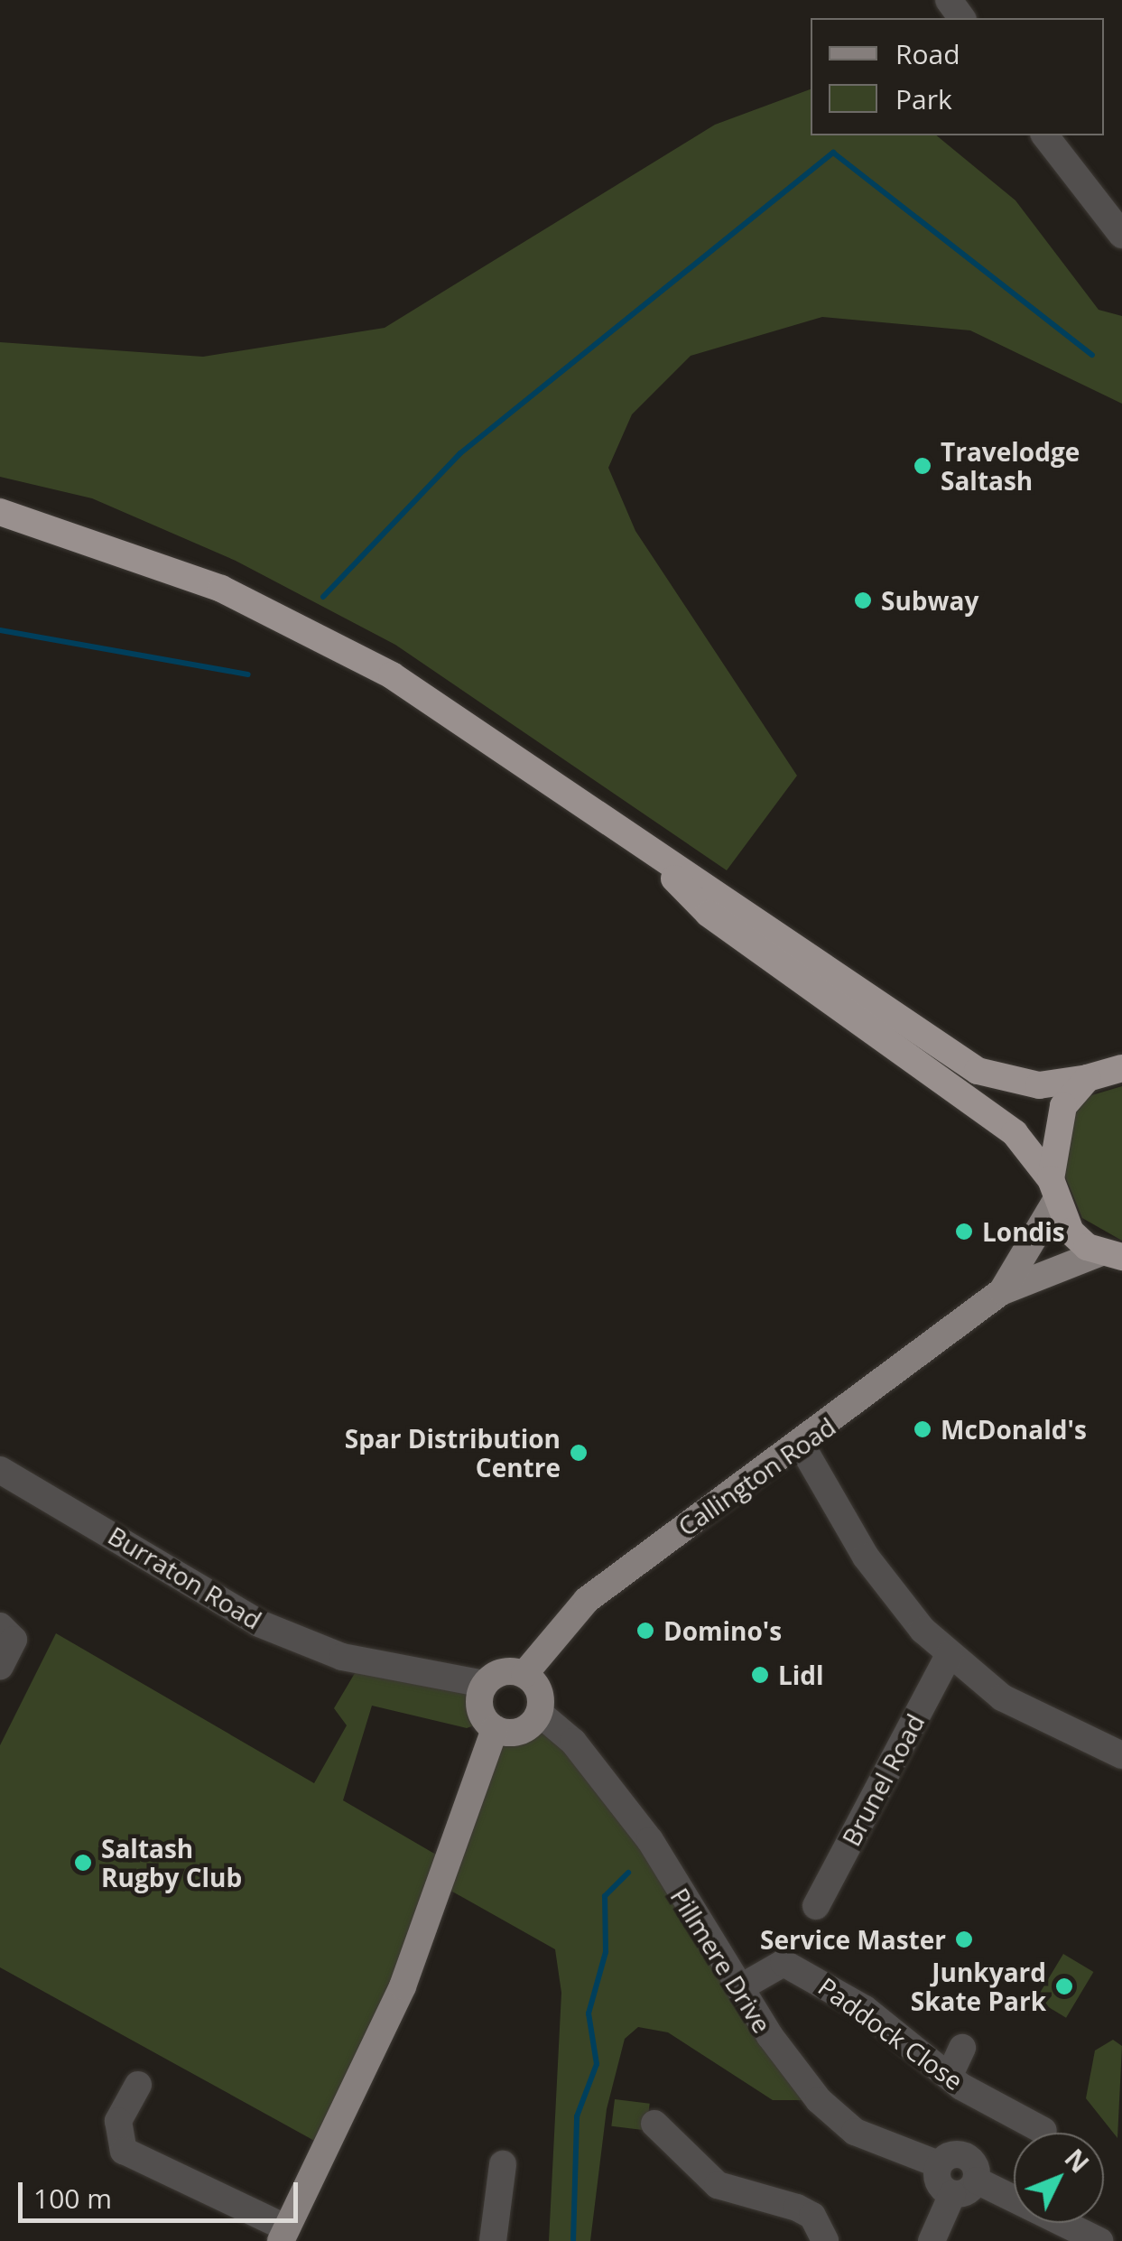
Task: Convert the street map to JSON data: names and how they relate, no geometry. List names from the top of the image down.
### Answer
{
  "streets": {
    "main road": ["Callington Road"],
    "street": [
      "Burraton Road",
      "Brunel Road",
      "Pillmere Drive",
      "Paddock Close"
    ]
  },
  "crossings": [
    ["Callington Road", "Burraton Road"],
    ["Callington Road", "Pillmere Drive"],
    ["Burraton Road", "Pillmere Drive"],
    ["Pillmere Drive", "Paddock Close"]
  ],
  "places": [
    "Travelodge Saltash",
    "Subway",
    "Londis",
    "McDonald's",
    "Spar Distribution Centre",
    "Domino's",
    "Lidl",
    "Saltash Rugby Club",
    "Service Master",
    "Junkyard Skate Park"
  ],
  "legend": ["Road", "Park"],
  "scale_bar": "100 m",
  "north": "top right"
}
